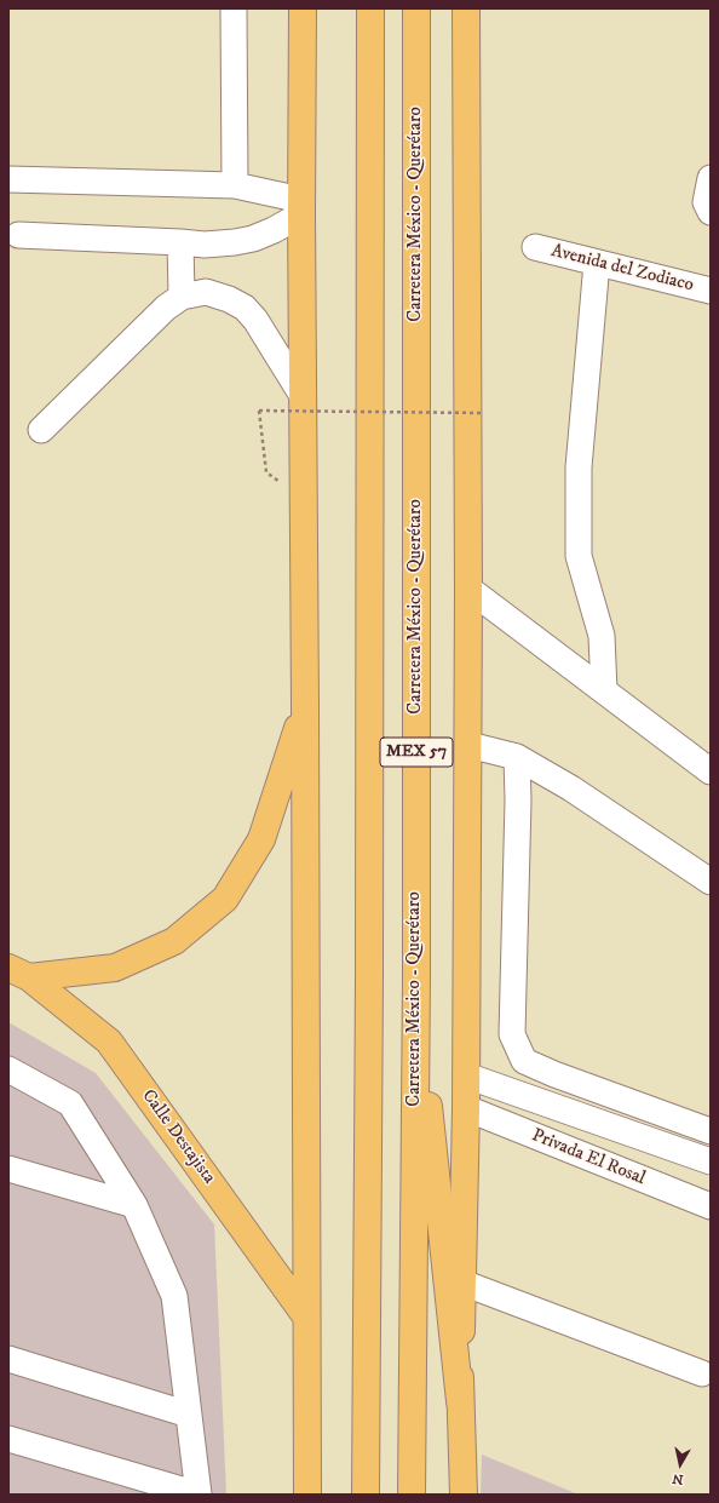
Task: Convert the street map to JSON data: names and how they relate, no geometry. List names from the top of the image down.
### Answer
{
  "streets": {
    "main road": ["Carretera México - Querétaro", "MEX 57", "Calle Destajista"],
    "street": ["Avenida del Zodiaco", "Privada El Rosal"]
  },
  "north": "bottom"
}
